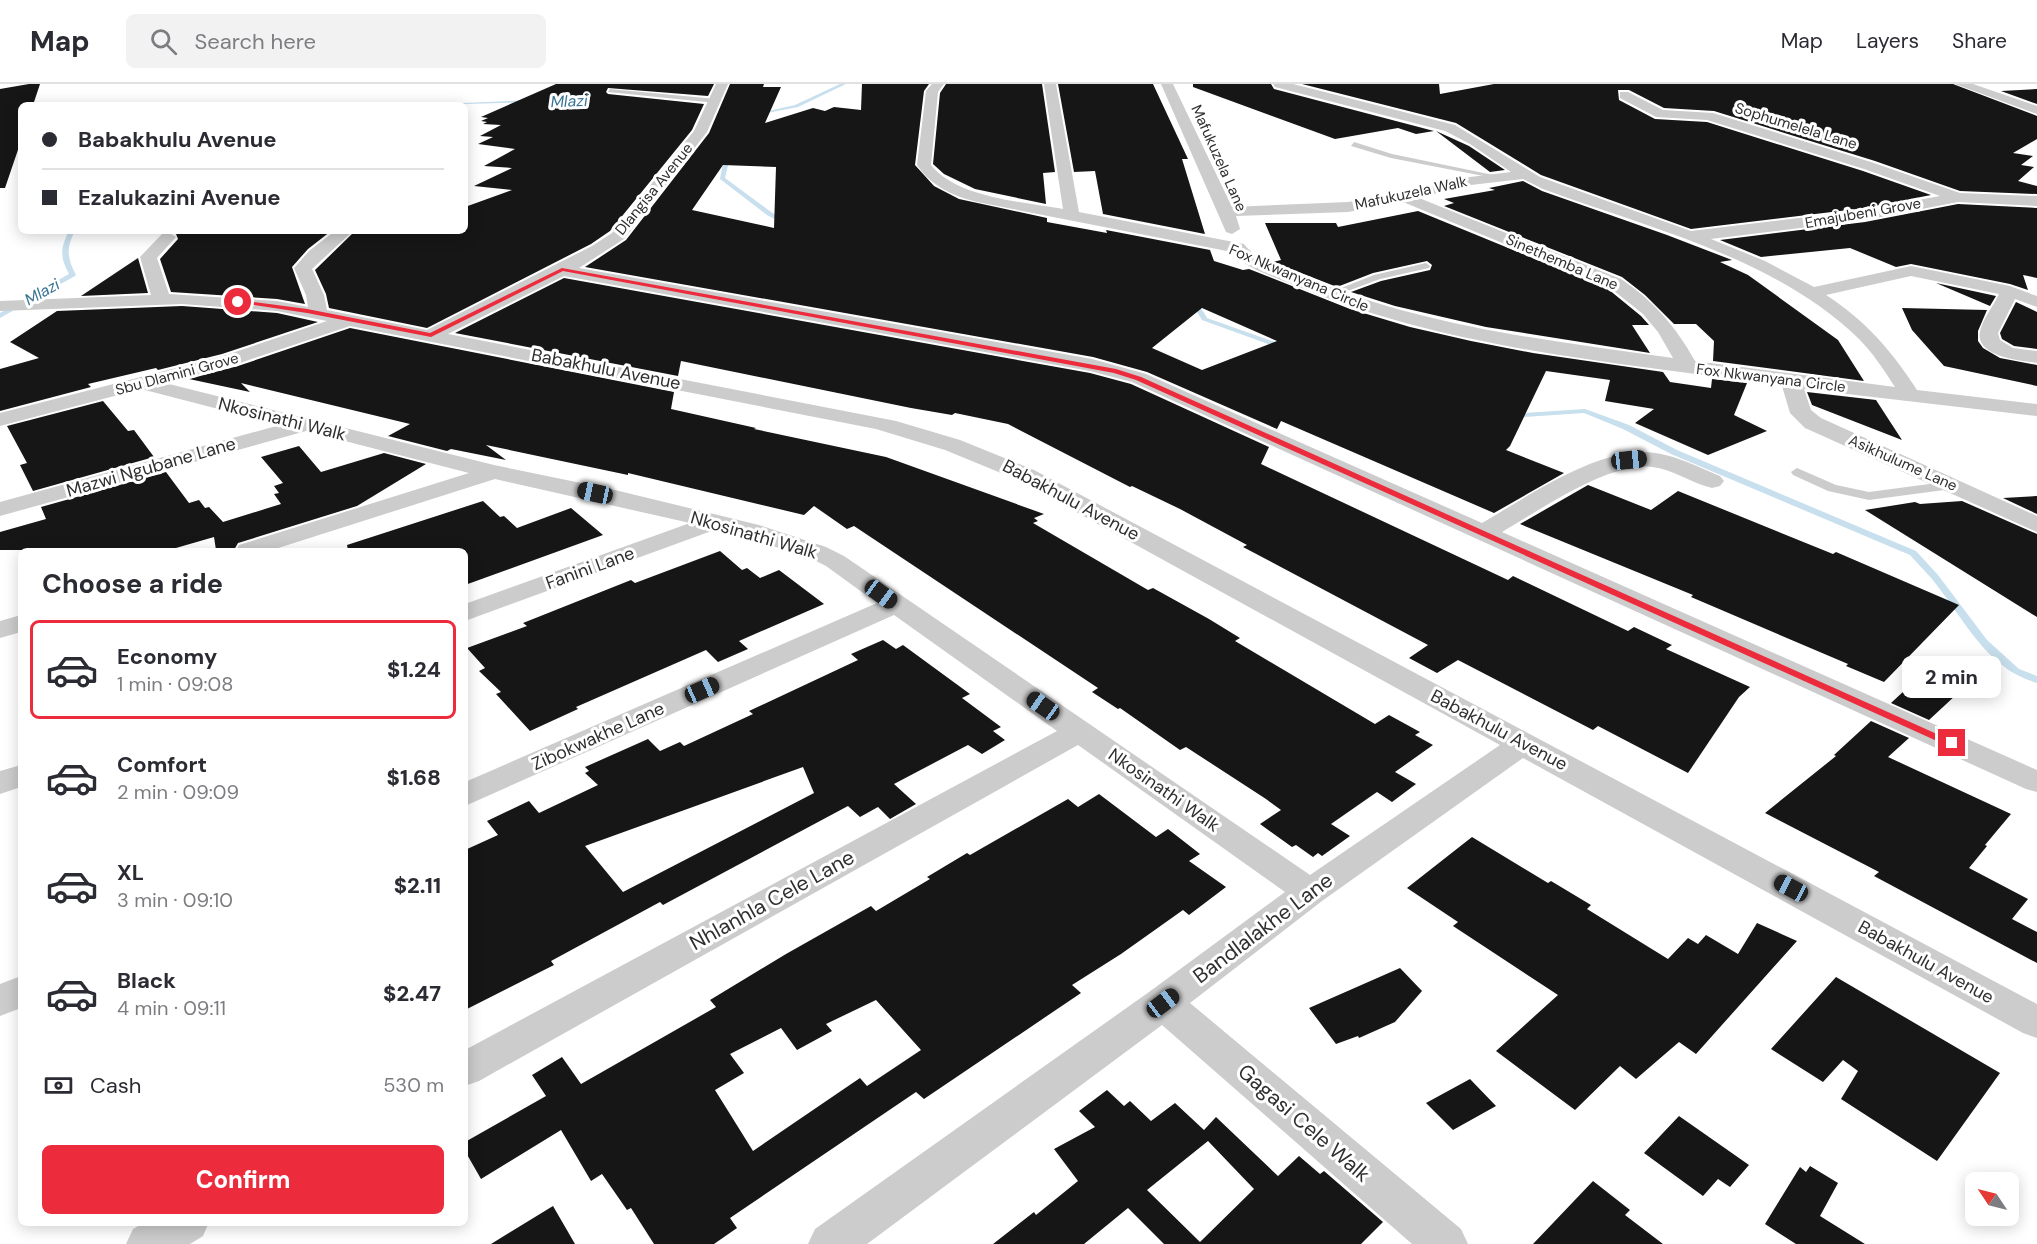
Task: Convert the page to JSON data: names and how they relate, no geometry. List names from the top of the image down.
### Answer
{
  "streets": {
    "street": [
      "Sophumelela Lane",
      "Mafukuzela Lane",
      "Dlangisa Avenue",
      "Mafukuzela Walk",
      "Emajubeni Grove",
      "Sinethemba Lane",
      "Fox Nkwanyana Circle",
      "Babakhulu Avenue",
      "Sbu Dlamini Grove",
      "Nkosinathi Walk",
      "Asikhulume Lane",
      "Mazwi Ngubane Lane",
      "Fanini Lane",
      "Zibokwakhe Lane",
      "Nhlanhla Cele Lane",
      "Bandlalakhe Lane",
      "Gagasi Cele Walk"
    ]
  },
  "crossings": [
    ["Sophumelela Lane", "Emajubeni Grove"],
    ["Mafukuzela Lane", "Mafukuzela Walk"],
    ["Mafukuzela Lane", "Fox Nkwanyana Circle"],
    ["Dlangisa Avenue", "Babakhulu Avenue"],
    ["Mafukuzela Walk", "Sinethemba Lane"],
    ["Sinethemba Lane", "Fox Nkwanyana Circle"],
    ["Fox Nkwanyana Circle", "Asikhulume Lane"],
    ["Babakhulu Avenue", "Sbu Dlamini Grove"],
    ["Babakhulu Avenue", "Bandlalakhe Lane"],
    ["Sbu Dlamini Grove", "Nkosinathi Walk"],
    ["Nkosinathi Walk", "Mazwi Ngubane Lane"],
    ["Nkosinathi Walk", "Fanini Lane"],
    ["Nkosinathi Walk", "Zibokwakhe Lane"],
    ["Nkosinathi Walk", "Nhlanhla Cele Lane"],
    ["Nkosinathi Walk", "Bandlalakhe Lane"],
    ["Bandlalakhe Lane", "Gagasi Cele Walk"]
  ],
  "water": ["Mlazi"],
  "north": "top left",
  "page": {
    "header": "Map",
    "search": "Search here",
    "nav": ["Map", "Layers", "Share"],
    "banner": ["Babakhulu Avenue", "Ezalukazini Avenue"],
    "heading": "Choose a ride",
    "list": [
      {
        "name": "Economy",
        "note": "1 min · 09:08",
        "value": "$1.24"
      },
      {
        "name": "Comfort",
        "note": "2 min · 09:09",
        "value": "$1.68"
      },
      {
        "name": "XL",
        "note": "3 min · 09:10",
        "value": "$2.11"
      },
      {
        "name": "Black",
        "note": "4 min · 09:11",
        "value": "$2.47"
      }
    ],
    "bubble": "2 min",
    "pay": ["Cash", "530 m"],
    "buttons": "Confirm"
  }
}
